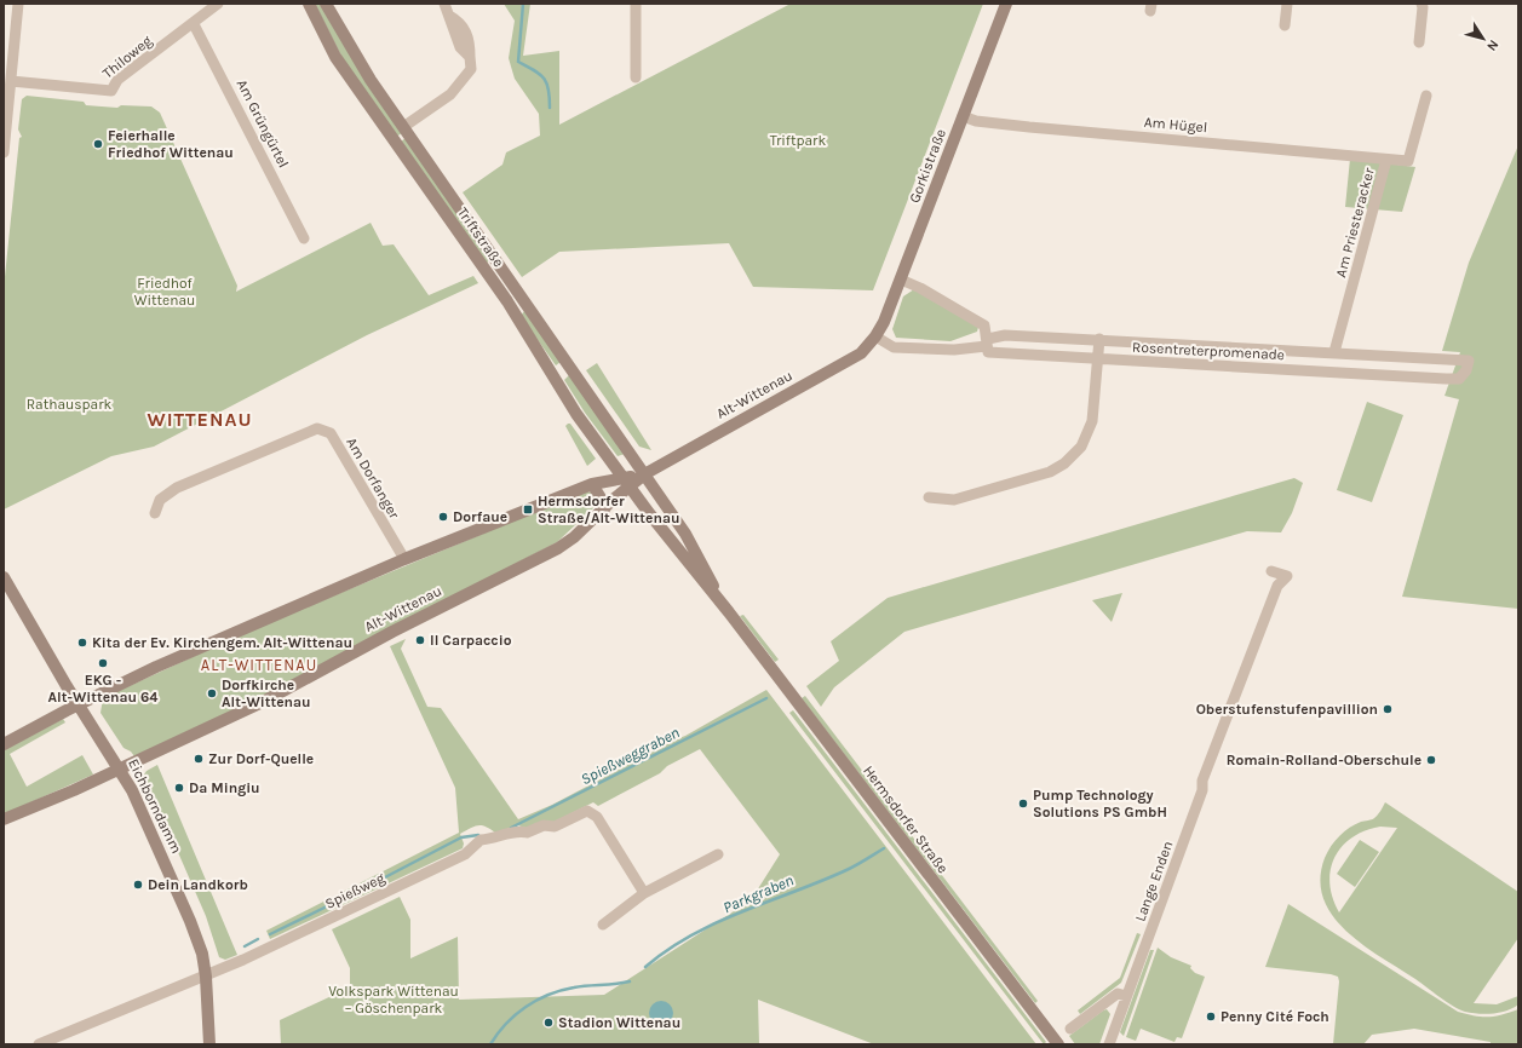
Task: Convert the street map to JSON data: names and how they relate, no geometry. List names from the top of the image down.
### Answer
{
  "streets": {
    "main road": [
      "Gorkistraße",
      "Triftstraße",
      "Alt-Wittenau",
      "Eichborndamm",
      "Hermsdorfer Straße"
    ],
    "street": [
      "Thiloweg",
      "Am Grüngürtel",
      "Am Hügel",
      "Am Priesteracker",
      "Rosentreterpromenade",
      "Am Dorfanger",
      "Lange Enden",
      "Spießweg"
    ]
  },
  "crossings": [
    ["Thiloweg", "Am Grüngürtel"],
    ["Am Hügel", "Gorkistraße"],
    ["Am Hügel", "Am Priesteracker"],
    ["Gorkistraße", "Rosentreterpromenade"],
    ["Gorkistraße", "Alt-Wittenau"],
    ["Am Priesteracker", "Rosentreterpromenade"],
    ["Triftstraße", "Alt-Wittenau"],
    ["Triftstraße", "Hermsdorfer Straße"],
    ["Rosentreterpromenade", "Alt-Wittenau"],
    ["Alt-Wittenau", "Am Dorfanger"],
    ["Alt-Wittenau", "Eichborndamm"],
    ["Alt-Wittenau", "Hermsdorfer Straße"],
    ["Eichborndamm", "Spießweg"]
  ],
  "districts": ["WITTENAU", "ALT-WITTENAU"],
  "water": ["Spießweggraben", "Parkgraben"],
  "parks": [
    "Triftpark",
    "Friedhof Wittenau",
    "Rathauspark",
    "Volkspark Wittenau – Göschenpark"
  ],
  "places": {
    "other": [
      "Feierhalle Friedhof Wittenau",
      "Dorfaue",
      "Il Carpaccio",
      "Kita der Ev. Kirchengem. Alt-Wittenau",
      "EKG - Alt-Wittenau 64",
      "Dorfkirche Alt-Wittenau",
      "Oberstufenstufenpavillion",
      "Zur Dorf-Quelle",
      "Romain-Rolland-Oberschule",
      "Da Mingiu",
      "Pump Technology Solutions PS GmbH",
      "Dein Landkorb",
      "Penny Cité Foch",
      "Stadion Wittenau"
    ],
    "transit": ["Hermsdorfer Straße/Alt-Wittenau"]
  },
  "north": "bottom right"
}
